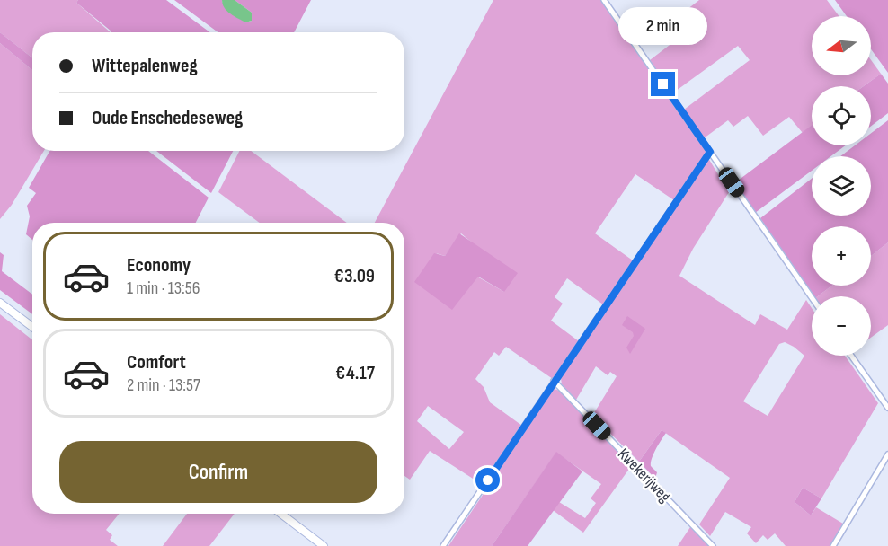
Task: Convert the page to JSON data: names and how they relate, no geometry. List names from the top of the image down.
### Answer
{
  "streets": {
    "street": ["Kwekerijweg"]
  },
  "north": "left",
  "page": {
    "bubble": "2 min",
    "map_buttons": ["+", "−"],
    "banner": ["Wittepalenweg", "Oude Enschedeseweg"],
    "list": [
      {
        "name": "Economy",
        "note": "1 min · 13:56",
        "value": "€3.09"
      },
      {
        "name": "Comfort",
        "note": "2 min · 13:57",
        "value": "€4.17"
      }
    ],
    "buttons": "Confirm"
  }
}
